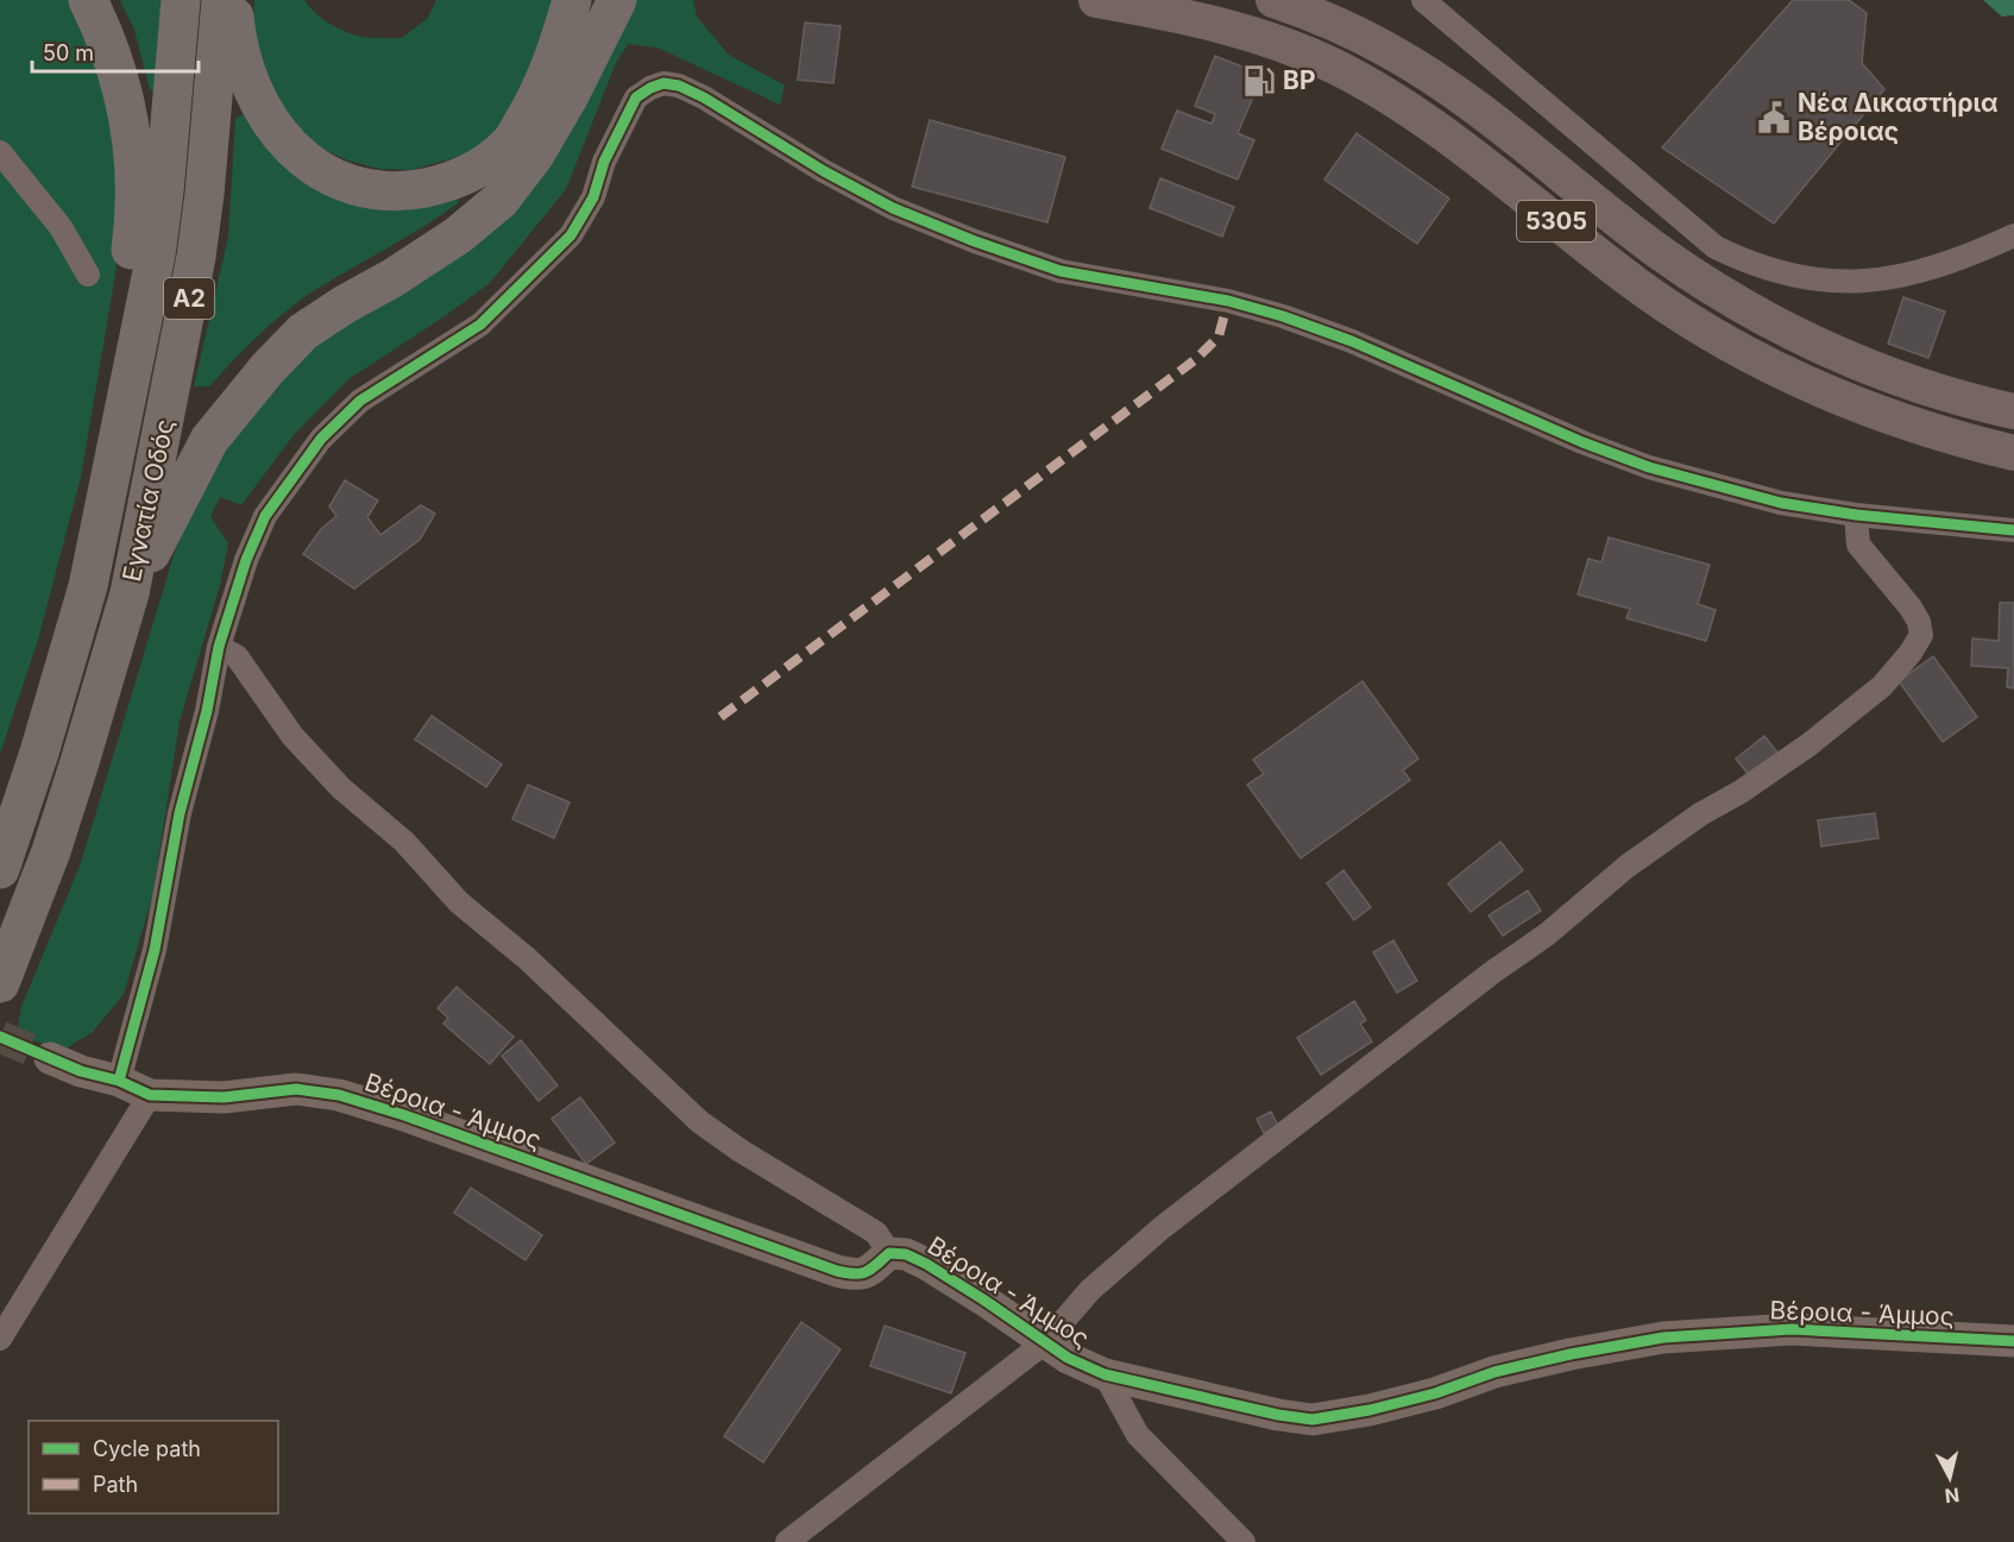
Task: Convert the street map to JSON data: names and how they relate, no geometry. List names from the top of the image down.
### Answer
{
  "streets": {
    "highway": ["Α2", "Εγνατία Οδός"],
    "main road": ["5305"],
    "street": ["Βέροια - Άμμος"]
  },
  "places": {
    "fuel station": ["BP"],
    "public building": ["Νέα Δικαστήρια Βέροιας"]
  },
  "legend": ["Cycle path", "Path"],
  "scale_bar": "50 m",
  "north": "bottom"
}
